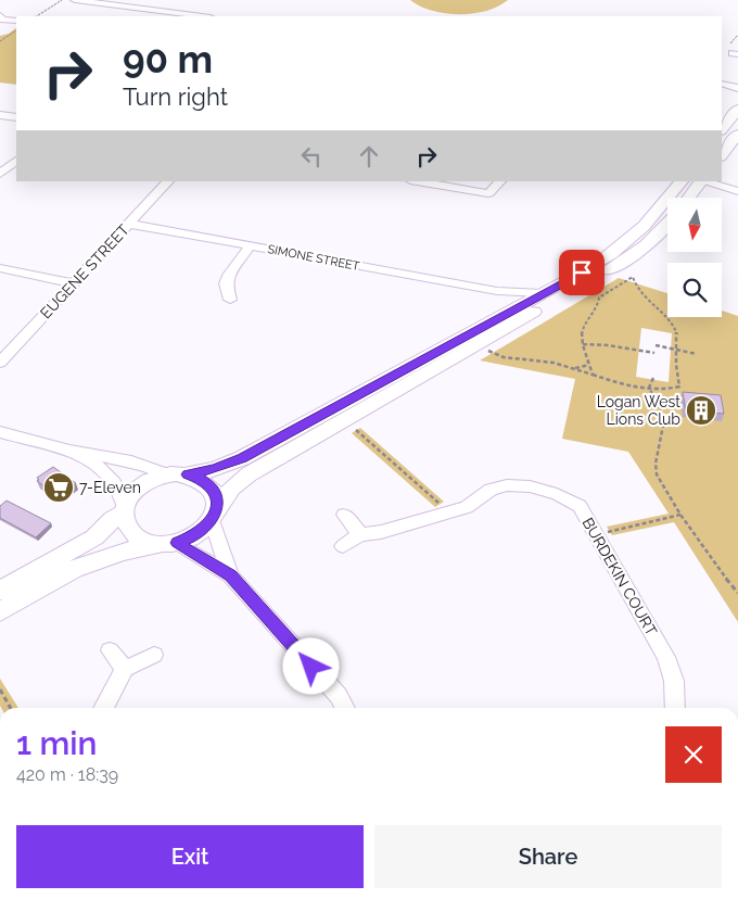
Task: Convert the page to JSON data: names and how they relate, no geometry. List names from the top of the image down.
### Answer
{
  "streets": {
    "street": ["SIMONE STREET", "EUGENE STREET", "BURDEKIN COURT"]
  },
  "crossings": [
    ["SIMONE STREET", "EUGENE STREET"]
  ],
  "places": {
    "building": ["Logan West Lions Club"],
    "supermarket": ["7-Eleven"]
  },
  "north": "bottom",
  "page": {
    "turn": ["90 m", "Turn right"],
    "heading": ["1 min", "420 m · 18:39"],
    "buttons": ["Exit", "Share"]
  }
}
